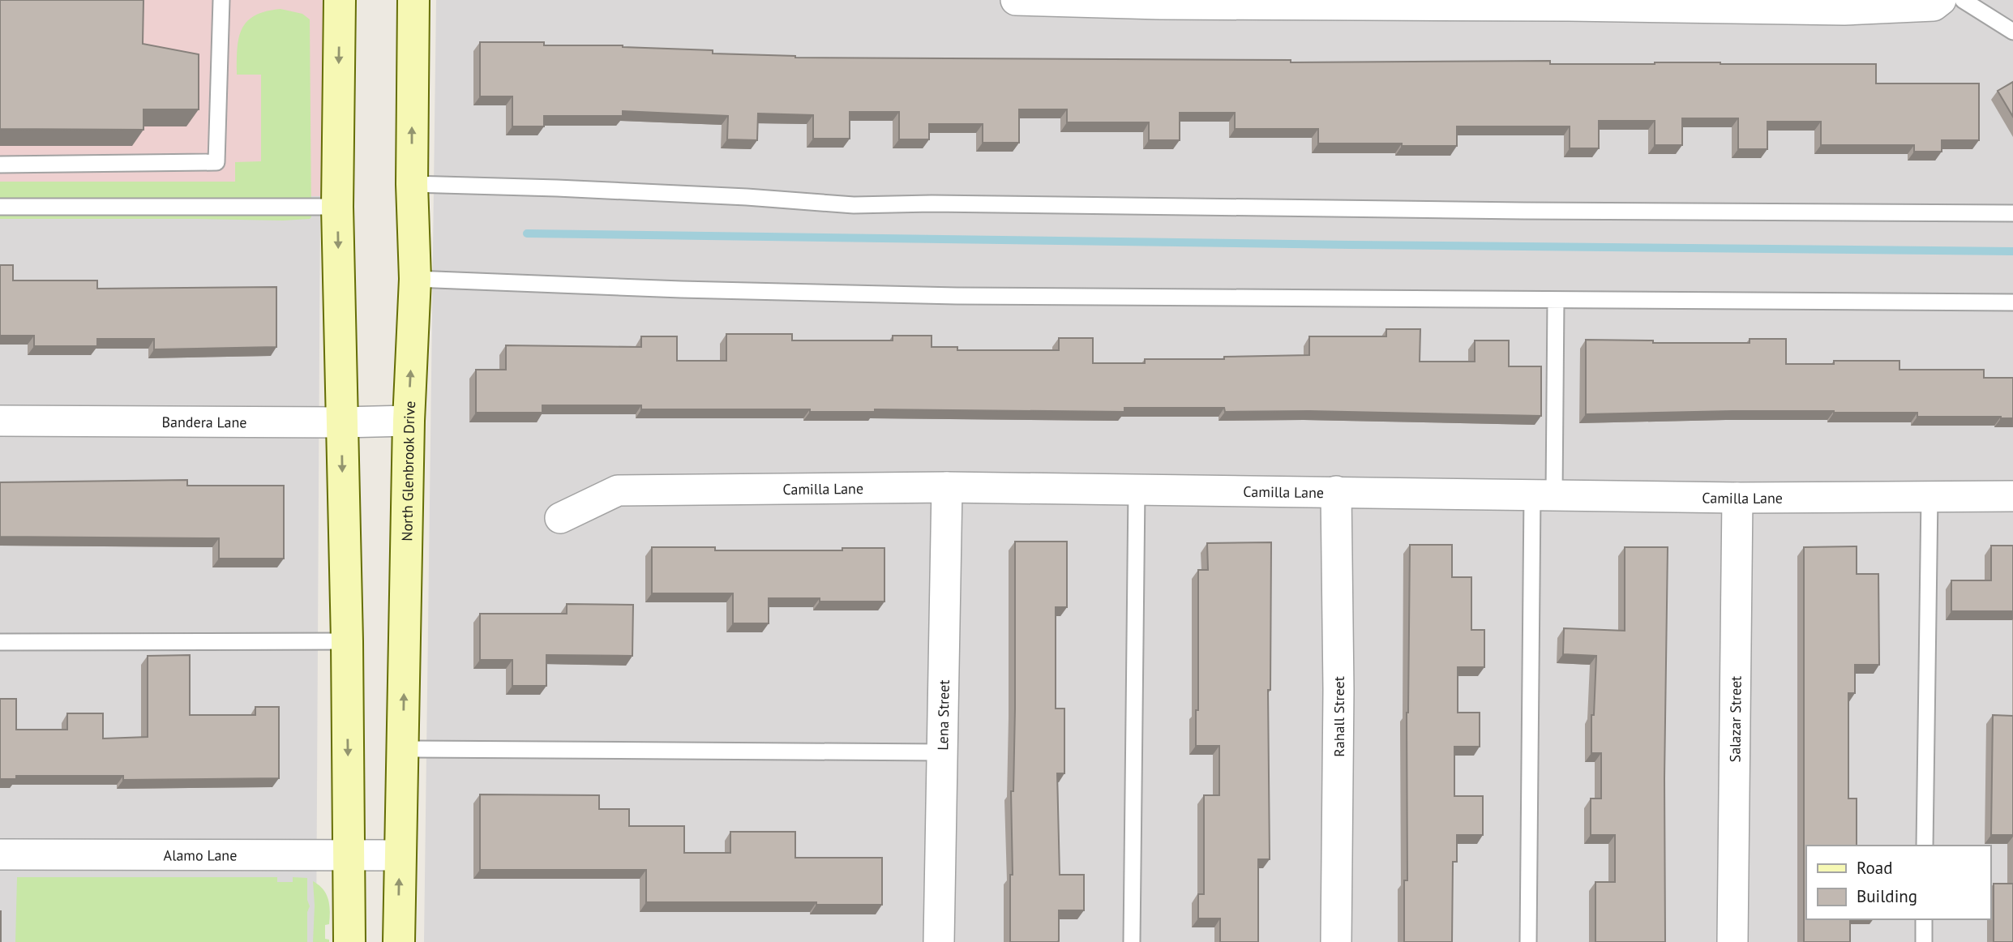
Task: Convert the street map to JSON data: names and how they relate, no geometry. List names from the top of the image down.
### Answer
{
  "streets": {
    "main road": ["North Glenbrook Drive"],
    "street": [
      "Bandera Lane",
      "Camilla Lane",
      "Lena Street",
      "Rahall Street",
      "Salazar Street",
      "Alamo Lane"
    ]
  },
  "crossings": [
    ["Bandera Lane", "North Glenbrook Drive"],
    ["North Glenbrook Drive", "Alamo Lane"],
    ["Camilla Lane", "Lena Street"],
    ["Camilla Lane", "Rahall Street"],
    ["Camilla Lane", "Salazar Street"]
  ],
  "legend": ["Road", "Building"]
}
